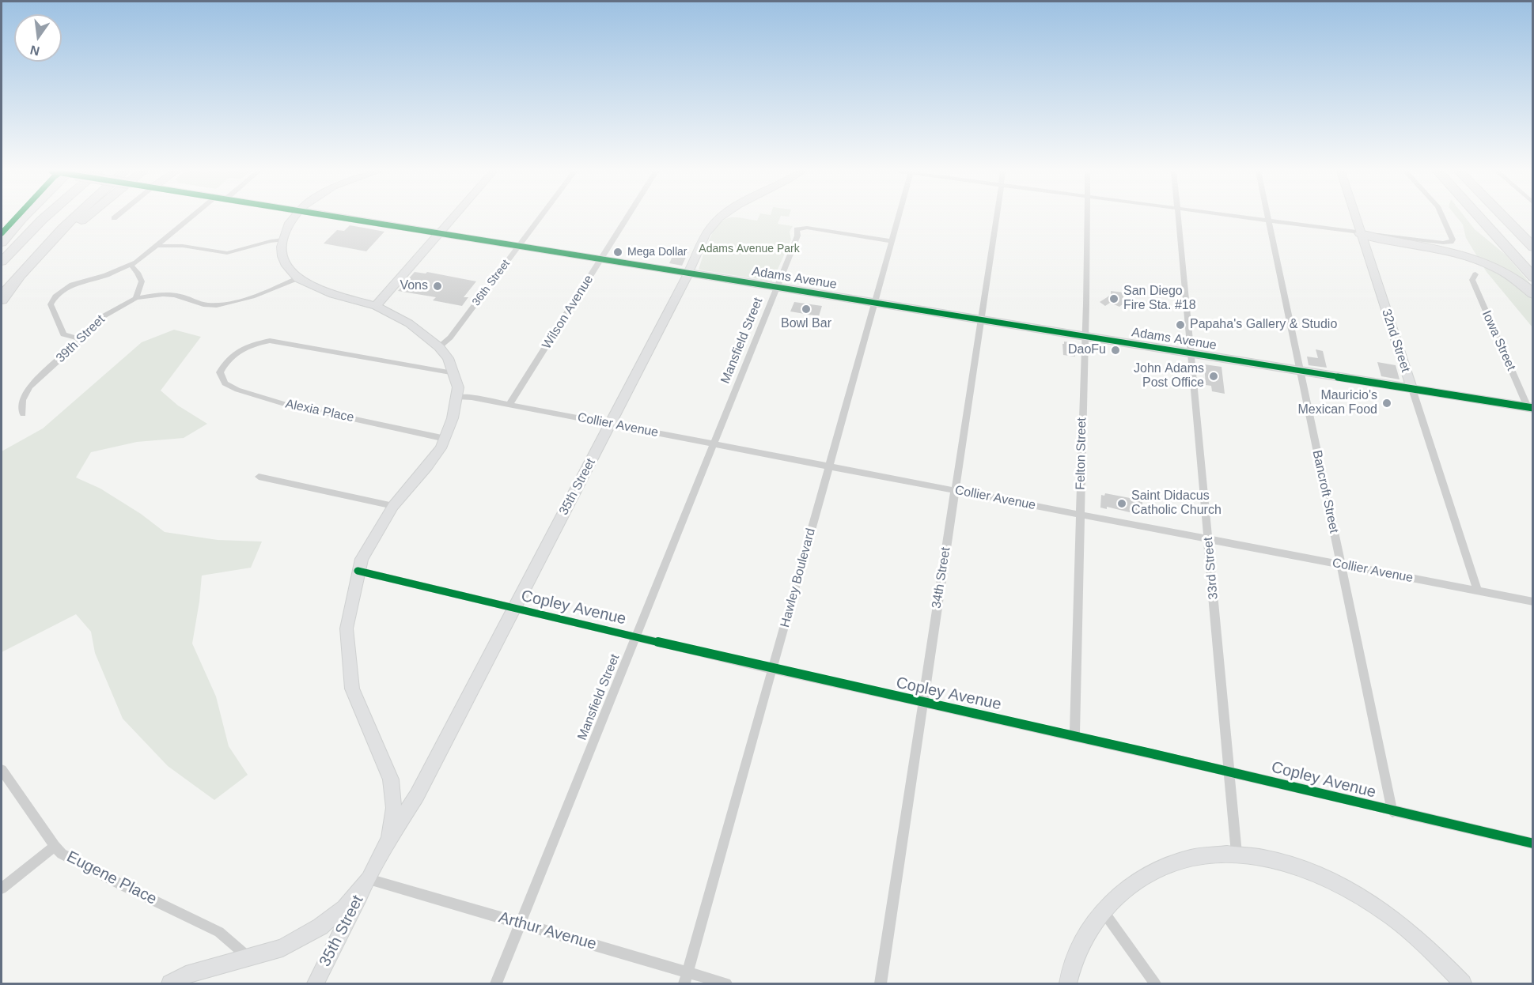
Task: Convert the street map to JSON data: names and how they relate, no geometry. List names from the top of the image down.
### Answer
{
  "streets": {
    "street": [
      "Adams Avenue",
      "36th Street",
      "Wilson Avenue",
      "39th Street",
      "Mansfield Street",
      "32nd Street",
      "Iowa Street",
      "Alexia Place",
      "Collier Avenue",
      "Felton Street",
      "35th Street",
      "Bancroft Street",
      "33rd Street",
      "Hawley Boulevard",
      "34th Street",
      "Copley Avenue",
      "Eugene Place",
      "Arthur Avenue"
    ]
  },
  "crossings": [
    ["Adams Avenue", "36th Street"],
    ["Adams Avenue", "Wilson Avenue"],
    ["Adams Avenue", "Mansfield Street"],
    ["Adams Avenue", "32nd Street"],
    ["Adams Avenue", "Iowa Street"],
    ["Adams Avenue", "Felton Street"],
    ["Adams Avenue", "35th Street"],
    ["Adams Avenue", "Bancroft Street"],
    ["Adams Avenue", "33rd Street"],
    ["Adams Avenue", "Hawley Boulevard"],
    ["Adams Avenue", "34th Street"],
    ["Wilson Avenue", "Collier Avenue"],
    ["Mansfield Street", "Collier Avenue"],
    ["Mansfield Street", "Hawley Boulevard"],
    ["Mansfield Street", "Copley Avenue"],
    ["Mansfield Street", "Arthur Avenue"],
    ["32nd Street", "Collier Avenue"],
    ["Collier Avenue", "Felton Street"],
    ["Collier Avenue", "35th Street"],
    ["Collier Avenue", "Bancroft Street"],
    ["Collier Avenue", "33rd Street"],
    ["Collier Avenue", "Hawley Boulevard"],
    ["Collier Avenue", "34th Street"],
    ["Felton Street", "Copley Avenue"],
    ["35th Street", "Copley Avenue"],
    ["35th Street", "Arthur Avenue"],
    ["Bancroft Street", "Copley Avenue"],
    ["33rd Street", "Copley Avenue"],
    ["Hawley Boulevard", "Copley Avenue"],
    ["Hawley Boulevard", "Arthur Avenue"],
    ["34th Street", "Copley Avenue"]
  ],
  "parks": ["Adams Avenue Park"],
  "places": [
    "Mega Dollar",
    "Vons",
    "San Diego Fire Sta. #18",
    "Bowl Bar",
    "Papaha's Gallery & Studio",
    "DaoFu",
    "John Adams Post Office",
    "Mauricio's Mexican Food",
    "Saint Didacus Catholic Church"
  ],
  "north": "bottom"
}
